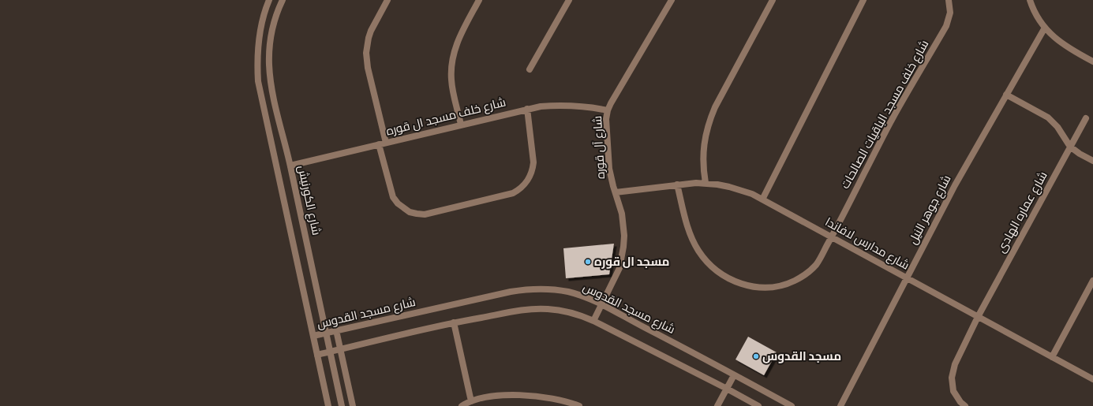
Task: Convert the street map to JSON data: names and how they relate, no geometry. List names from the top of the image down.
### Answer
{
  "streets": {
    "street": [
      "شارع خلف مسجد الباقيات الصالحات",
      "شارع خلف مسجد ال قوره",
      "شارع آل قوره",
      "شارع الكورنيش",
      "شارع جوهر النيل",
      "شارع عماره الهادى",
      "شارع مدارس لافاندا",
      "شارع مسجد القدوس"
    ]
  },
  "crossings": [
    ["شارع خلف مسجد الباقيات الصالحات", "شارع مدارس لافاندا"],
    ["شارع خلف مسجد ال قوره", "شارع آل قوره"],
    ["شارع خلف مسجد ال قوره", "شارع الكورنيش"],
    ["شارع آل قوره", "شارع مدارس لافاندا"],
    ["شارع آل قوره", "شارع مسجد القدوس"],
    ["شارع الكورنيش", "شارع مسجد القدوس"],
    ["شارع جوهر النيل", "شارع مدارس لافاندا"],
    ["شارع عماره الهادى", "شارع مدارس لافاندا"]
  ],
  "places": ["مسجد ال قوره", "مسجد القدوس"]
}
